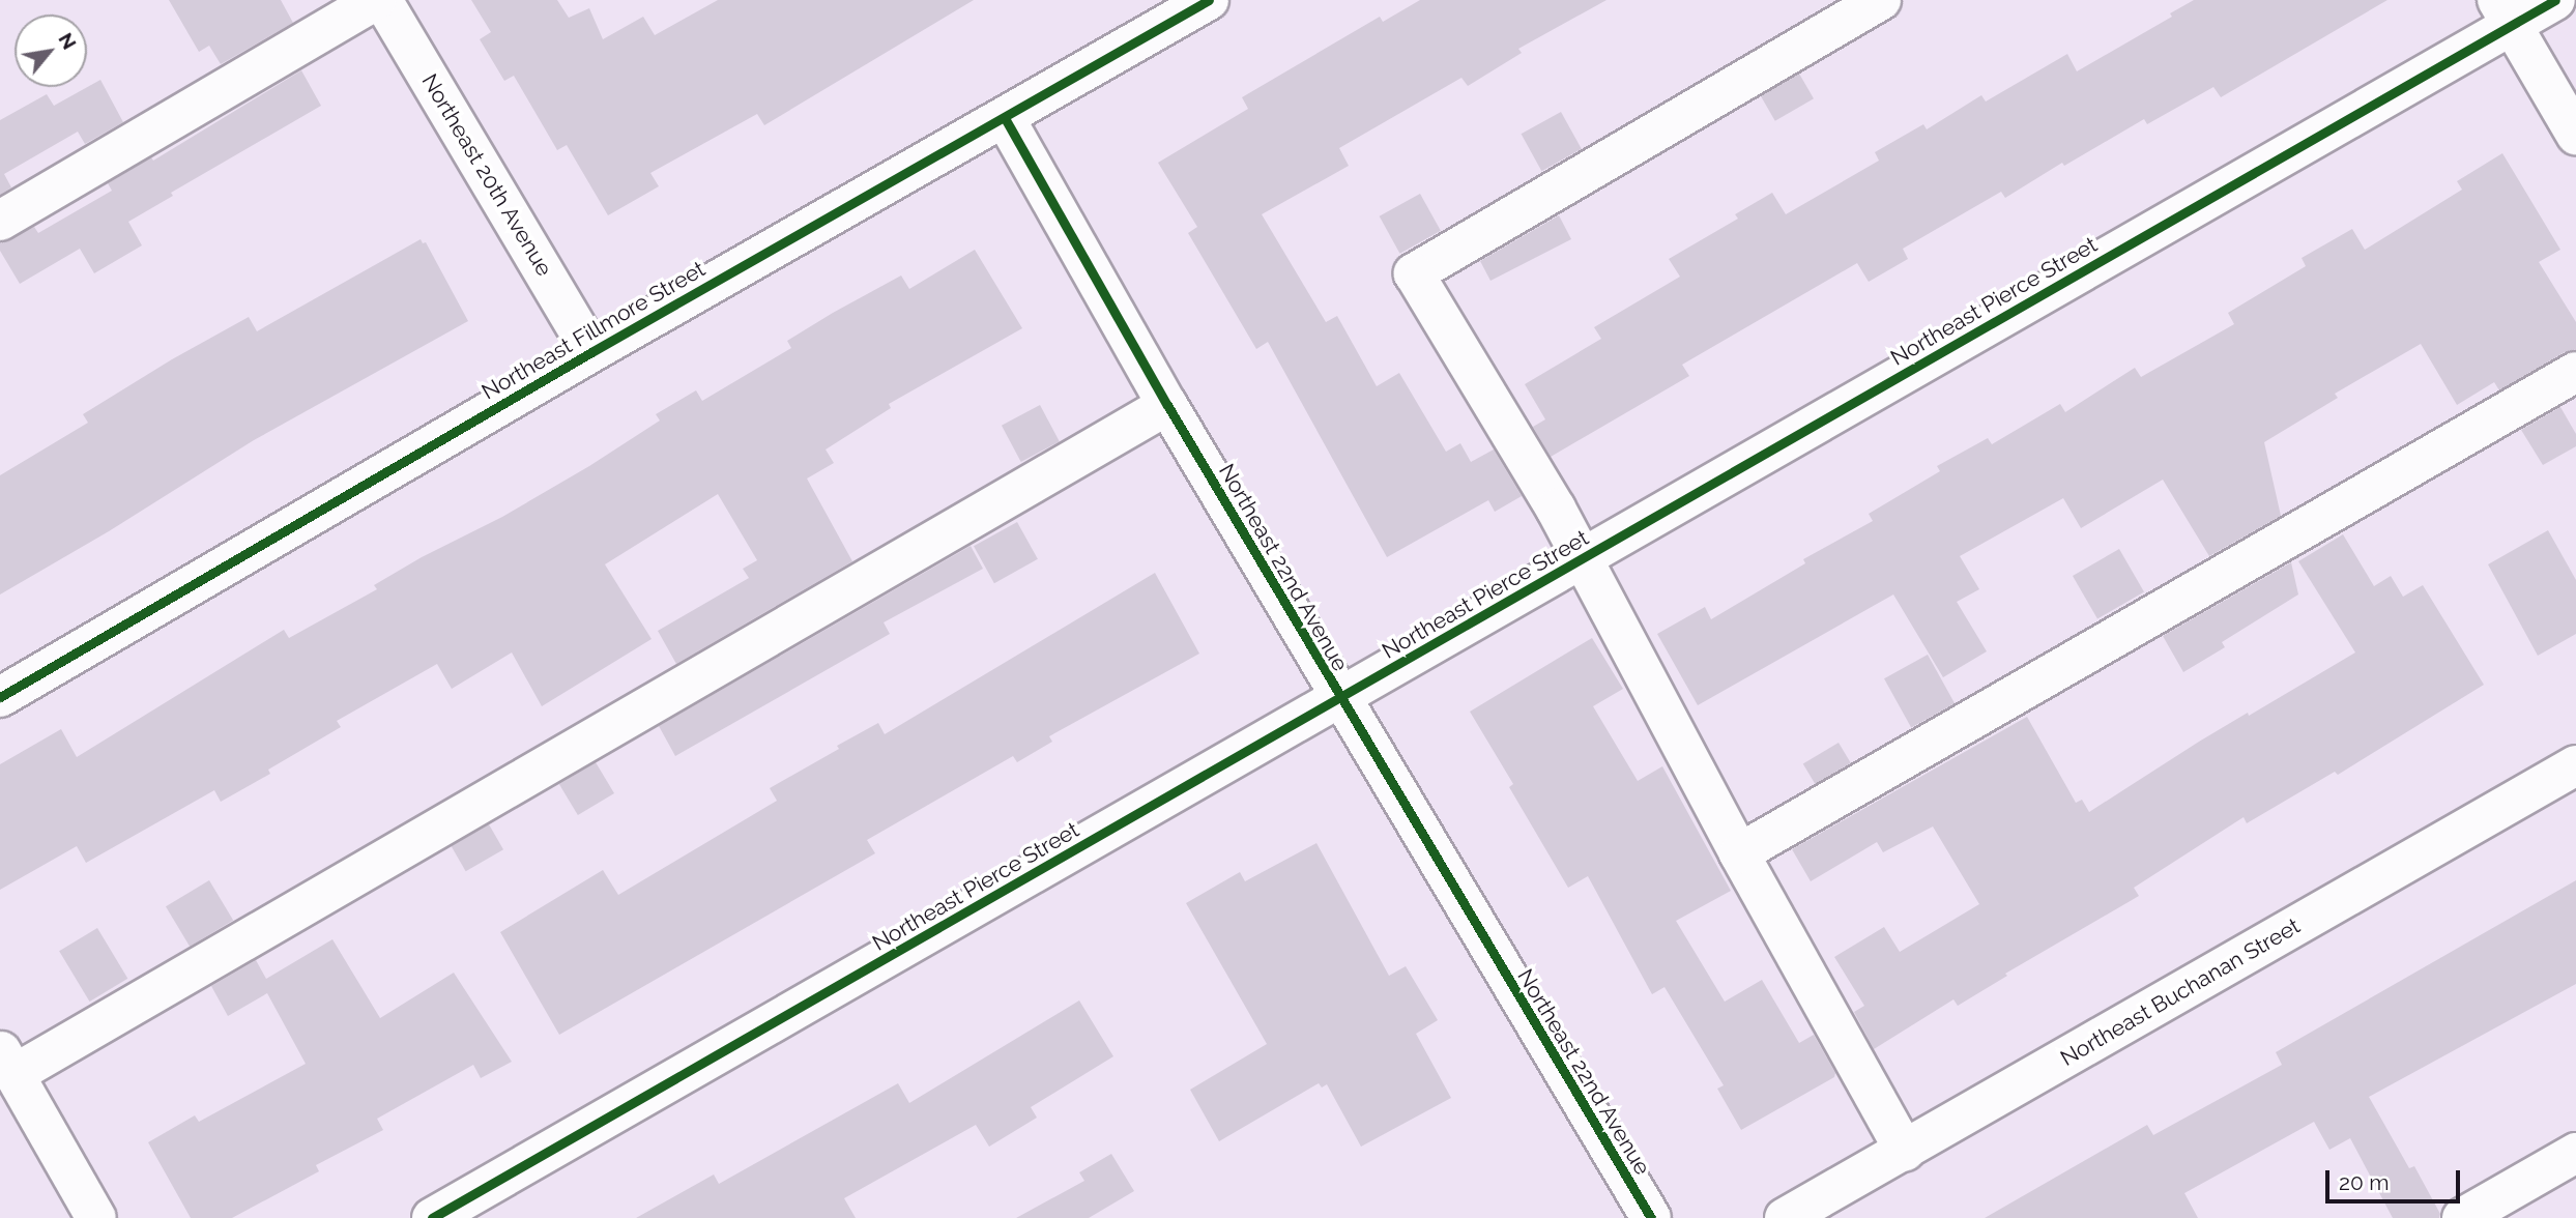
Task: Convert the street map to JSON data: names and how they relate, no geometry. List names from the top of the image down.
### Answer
{
  "streets": {
    "street": [
      "Northeast 20th Avenue",
      "Northeast Pierce Street",
      "Northeast Fillmore Street",
      "Northeast 22nd Avenue",
      "Northeast Buchanan Street"
    ]
  },
  "crossings": [
    ["Northeast 20th Avenue", "Northeast Fillmore Street"],
    ["Northeast Pierce Street", "Northeast 22nd Avenue"],
    ["Northeast Fillmore Street", "Northeast 22nd Avenue"]
  ],
  "scale_bar": "20 m",
  "north": "top right"
}
